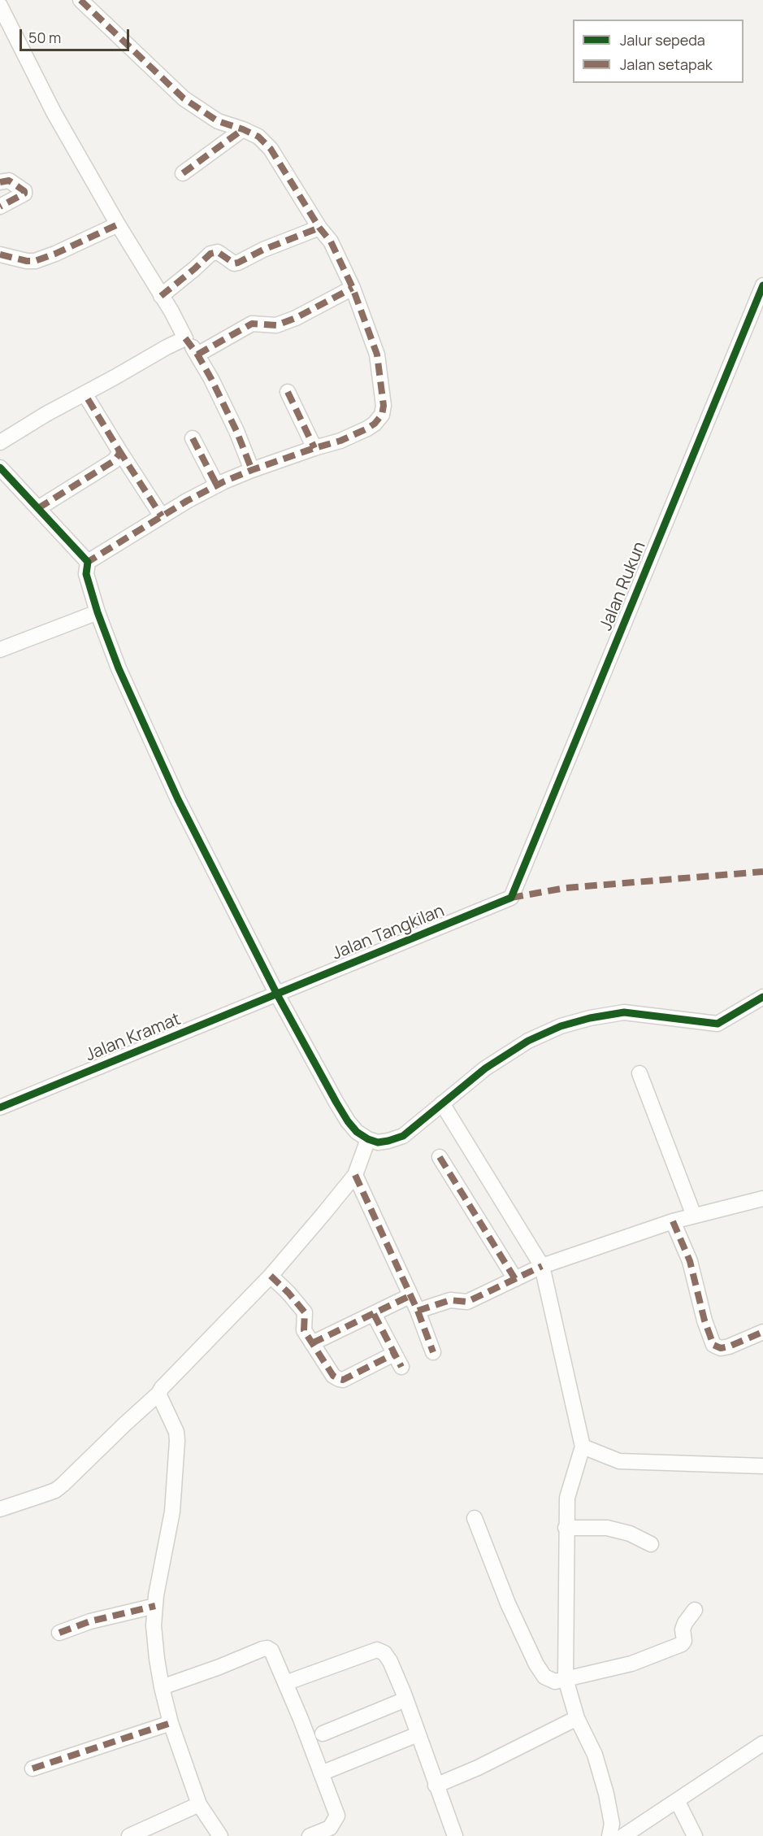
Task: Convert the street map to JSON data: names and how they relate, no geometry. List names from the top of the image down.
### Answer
{
  "streets": {
    "street": ["Jalan Rukun", "Jalan Tangkilan", "Jalan Kramat"]
  },
  "crossings": [
    ["Jalan Rukun", "Jalan Tangkilan"],
    ["Jalan Tangkilan", "Jalan Kramat"]
  ],
  "legend": ["Jalur sepeda", "Jalan setapak"],
  "scale_bar": "50 m"
}
